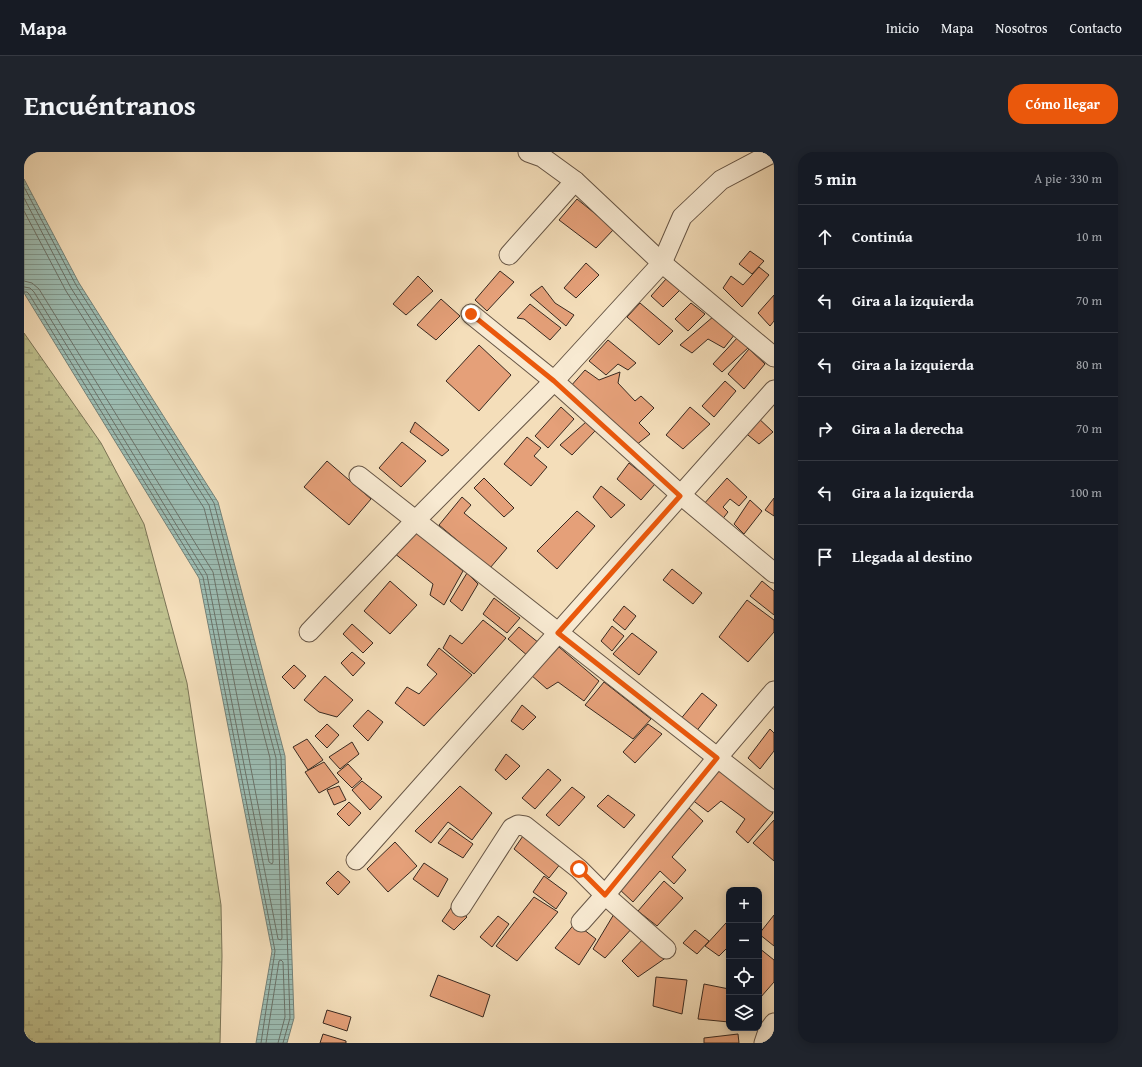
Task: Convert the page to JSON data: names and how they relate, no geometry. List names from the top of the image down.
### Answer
{
  "page": {
    "header": "Mapa",
    "nav": [
      "Inicio",
      "Mapa",
      "Nosotros",
      "Contacto"
    ],
    "title": "Encuéntranos",
    "buttons": "Cómo llegar",
    "heading": ["5 min", "A pie · 330 m"],
    "list": [
      ["Continúa", "10 m"],
      ["Gira a la izquierda", "70 m"],
      ["Gira a la izquierda", "80 m"],
      ["Gira a la derecha", "70 m"],
      ["Gira a la izquierda", "100 m"],
      "Llegada al destino"
    ],
    "map_buttons": ["+", "−"]
  }
}
